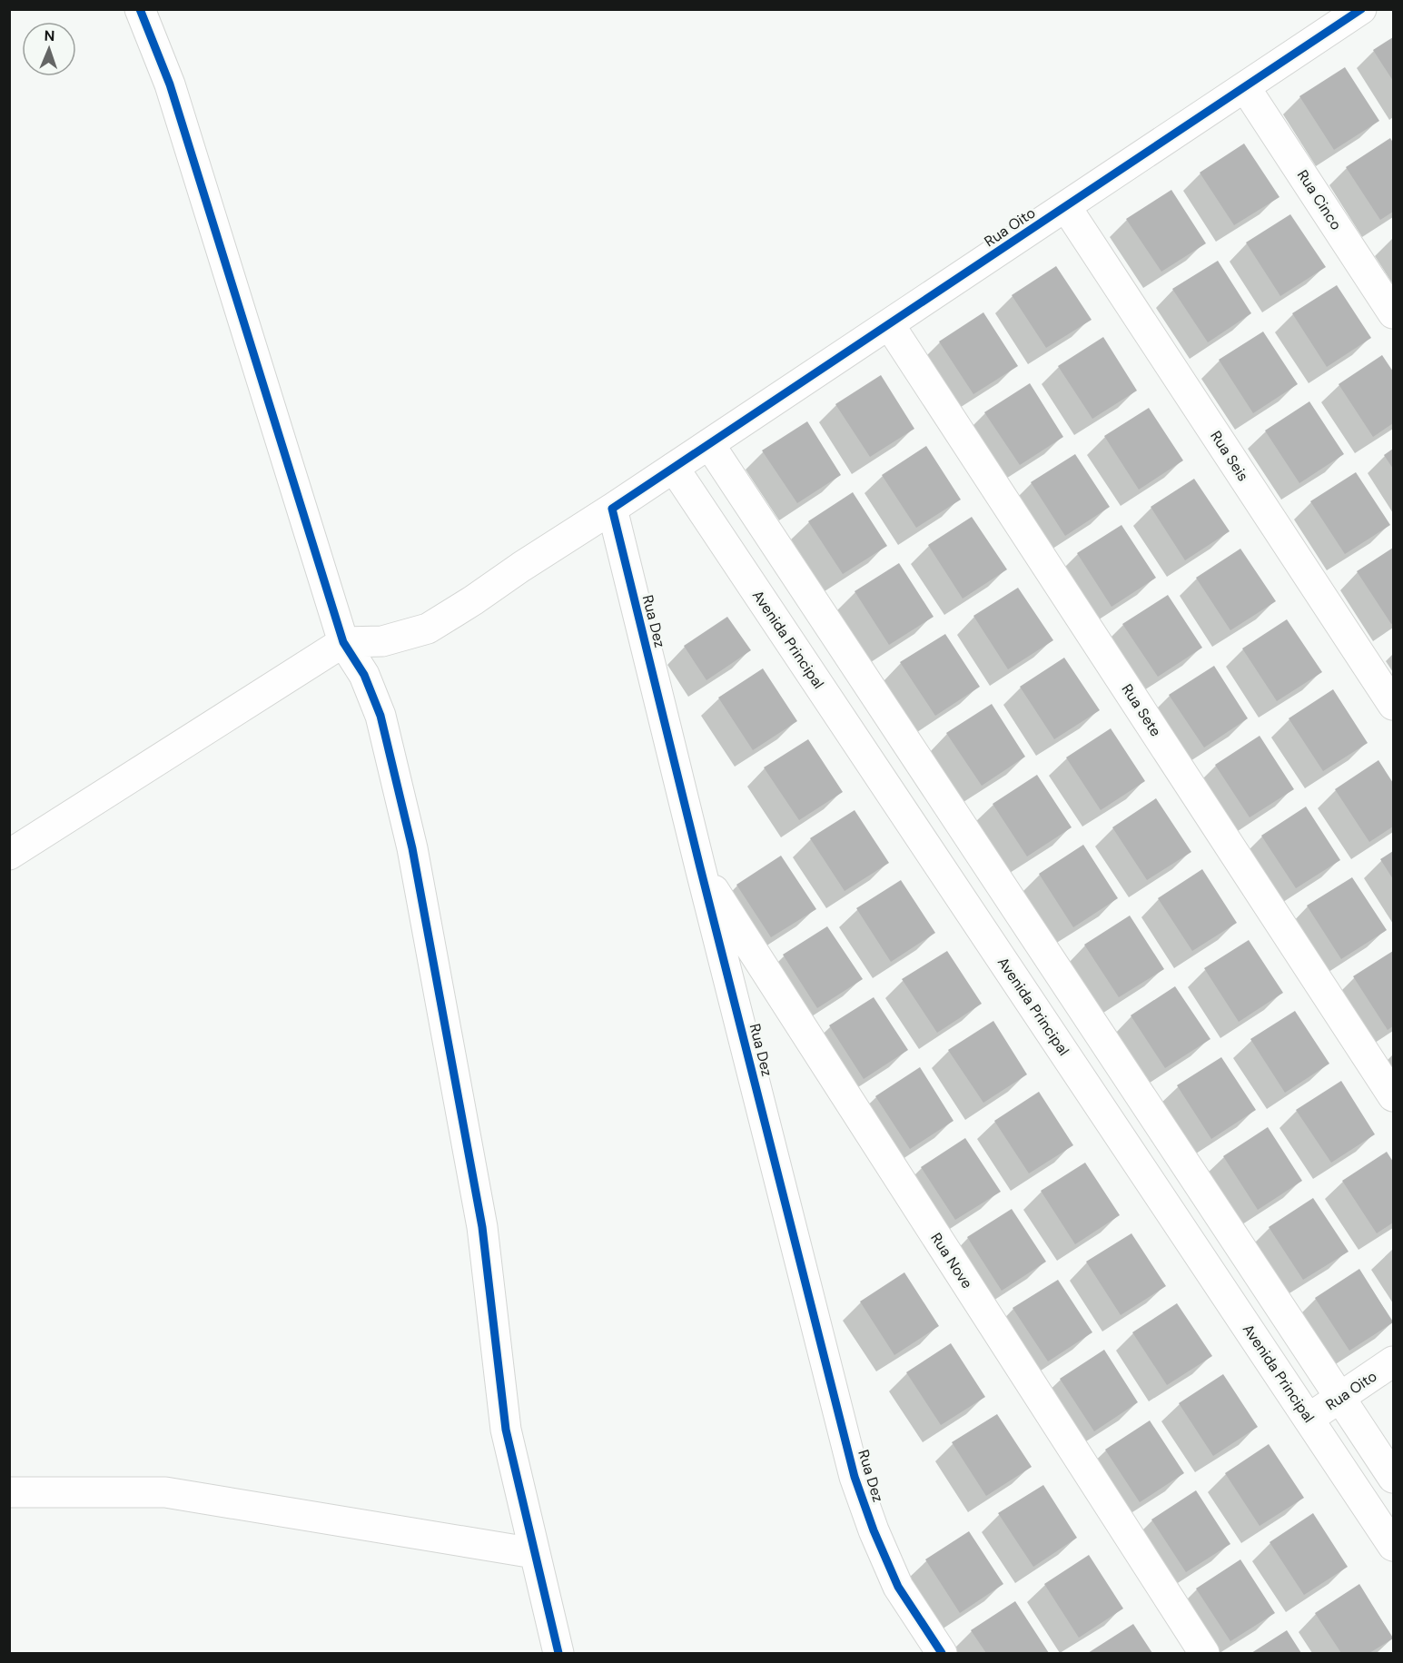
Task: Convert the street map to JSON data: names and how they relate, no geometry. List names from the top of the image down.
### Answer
{
  "streets": {
    "street": [
      "Rua Cinco",
      "Rua Oito",
      "Rua Seis",
      "Rua Dez",
      "Avenida Principal",
      "Rua Sete",
      "Rua Nove"
    ]
  },
  "crossings": [
    ["Rua Cinco", "Rua Oito"],
    ["Rua Oito", "Rua Seis"],
    ["Rua Oito", "Avenida Principal"],
    ["Rua Oito", "Rua Sete"],
    ["Rua Dez", "Rua Nove"]
  ],
  "north": "top"
}
